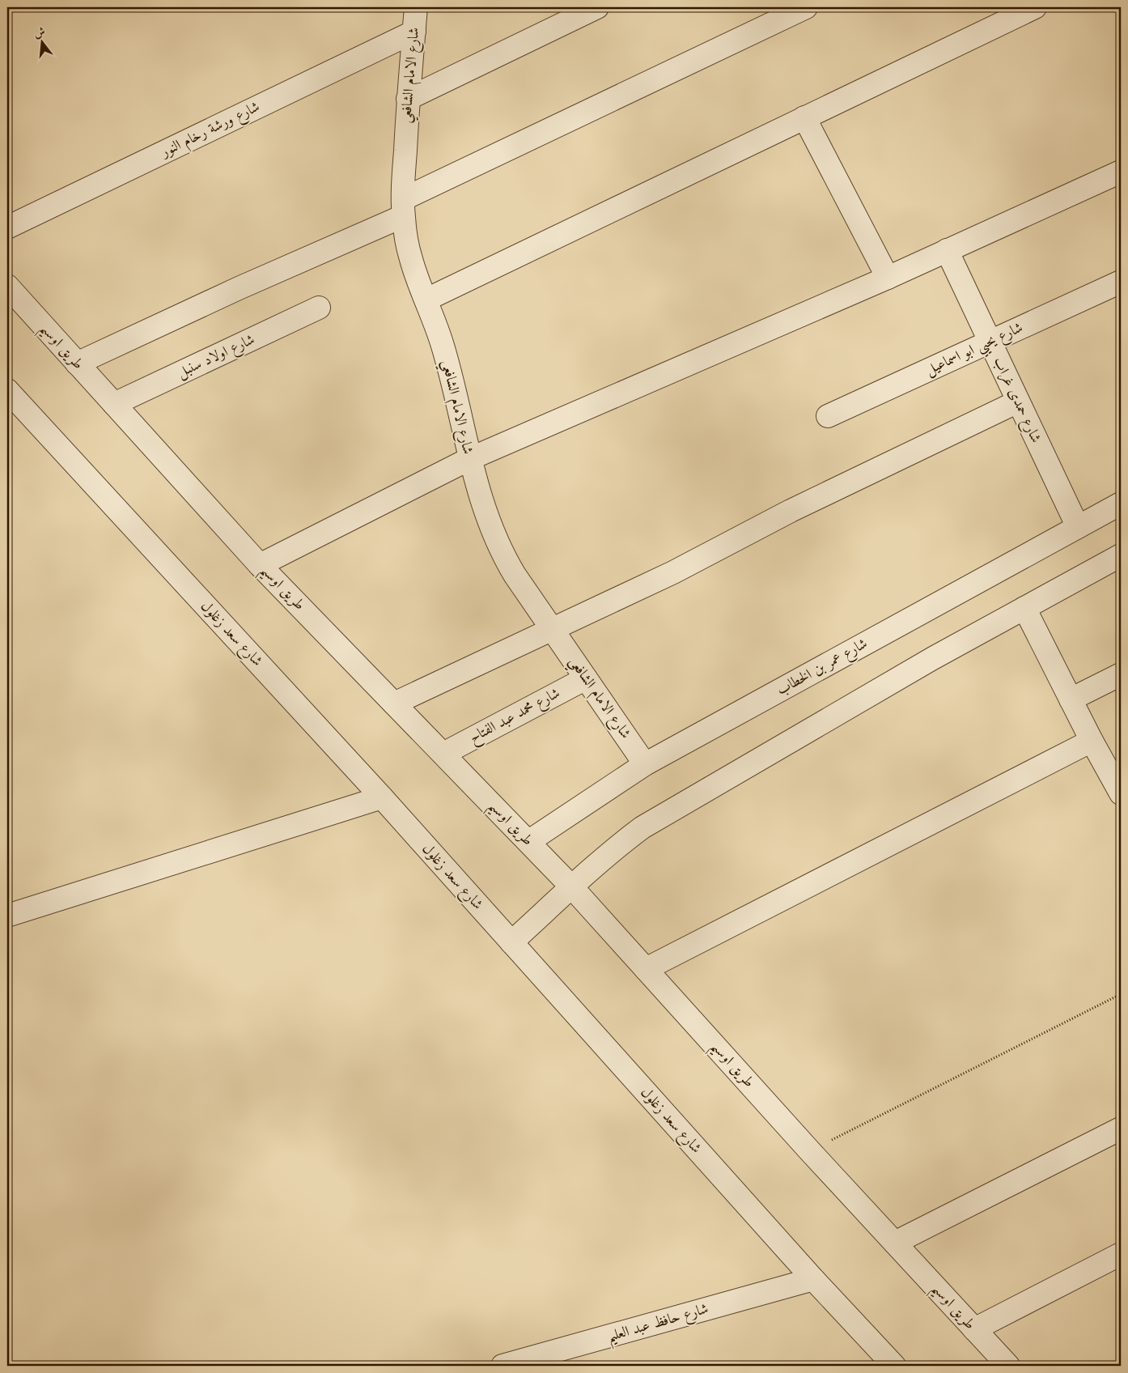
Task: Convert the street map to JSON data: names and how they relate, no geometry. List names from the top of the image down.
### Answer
{
  "streets": {
    "street": [
      "شارع الامام الشافعي",
      "شارع ورشة رخام النور",
      "طريق اوسيم",
      "شارع يحيي ابو اسماعيل",
      "شارع اولاد سنبل",
      "شارع حمدى غراب",
      "شارع سعد زغلول",
      "شارع عمر بن الخطاب",
      "شارع محمد عبد الفتاح",
      "شارع حافظ عبد العليم"
    ]
  },
  "crossings": [
    ["شارع الامام الشافعي", "شارع ورشة رخام النور"],
    ["شارع الامام الشافعي", "شارع عمر بن الخطاب"],
    ["شارع الامام الشافعي", "شارع محمد عبد الفتاح"],
    ["طريق اوسيم", "شارع اولاد سنبل"],
    ["طريق اوسيم", "شارع عمر بن الخطاب"],
    ["طريق اوسيم", "شارع محمد عبد الفتاح"],
    ["شارع يحيي ابو اسماعيل", "شارع حمدى غراب"],
    ["شارع حمدى غراب", "شارع عمر بن الخطاب"],
    ["شارع سعد زغلول", "شارع حافظ عبد العليم"]
  ],
  "north": "top"
}
